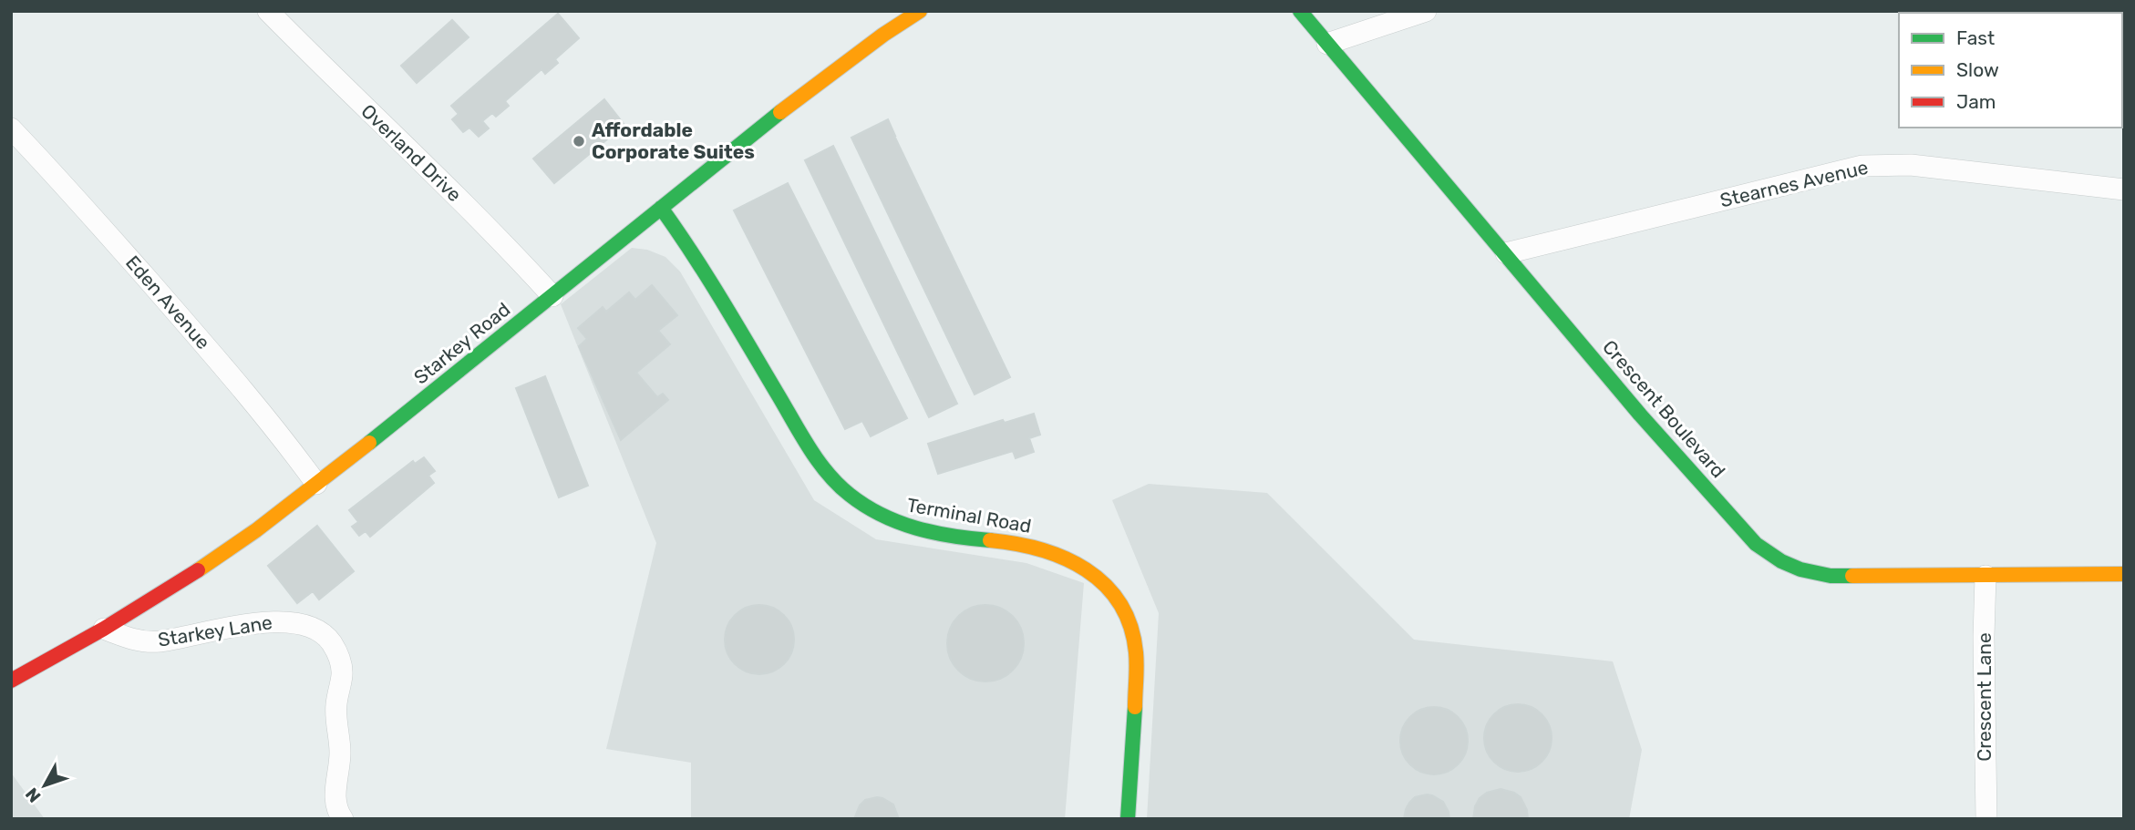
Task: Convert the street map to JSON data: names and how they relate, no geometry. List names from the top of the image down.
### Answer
{
  "streets": {
    "street": [
      "Overland Drive",
      "Stearnes Avenue",
      "Eden Avenue",
      "Starkey Road",
      "Crescent Boulevard",
      "Terminal Road",
      "Starkey Lane",
      "Crescent Lane"
    ]
  },
  "crossings": [
    ["Overland Drive", "Starkey Road"],
    ["Stearnes Avenue", "Crescent Boulevard"],
    ["Eden Avenue", "Starkey Road"],
    ["Starkey Road", "Terminal Road"],
    ["Starkey Road", "Starkey Lane"],
    ["Crescent Boulevard", "Crescent Lane"]
  ],
  "places": ["Affordable Corporate Suites"],
  "legend": ["Fast", "Slow", "Jam"],
  "north": "bottom left"
}
